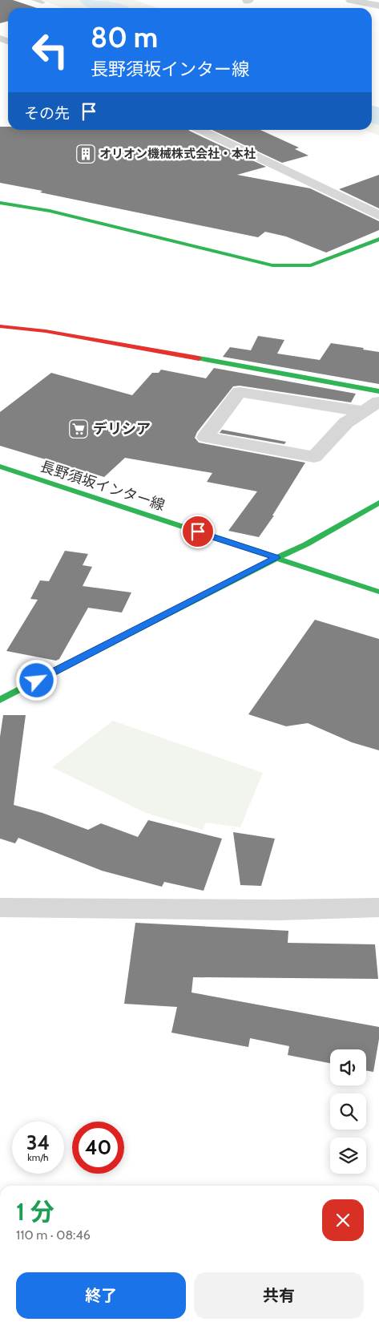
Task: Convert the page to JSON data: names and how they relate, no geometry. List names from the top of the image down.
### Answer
{
  "streets": {
    "street": ["長野須坂インター線"]
  },
  "places": {
    "building": ["オリオン機械株式会社・本社"],
    "supermarket": ["デリシア"]
  },
  "page": {
    "turn": ["80 m", "長野須坂インター線"],
    "then": "その先",
    "speed": "34 km/h",
    "limit": "40",
    "heading": ["1 分", "110 m · 08:46"],
    "buttons": ["終了", "共有"]
  }
}
